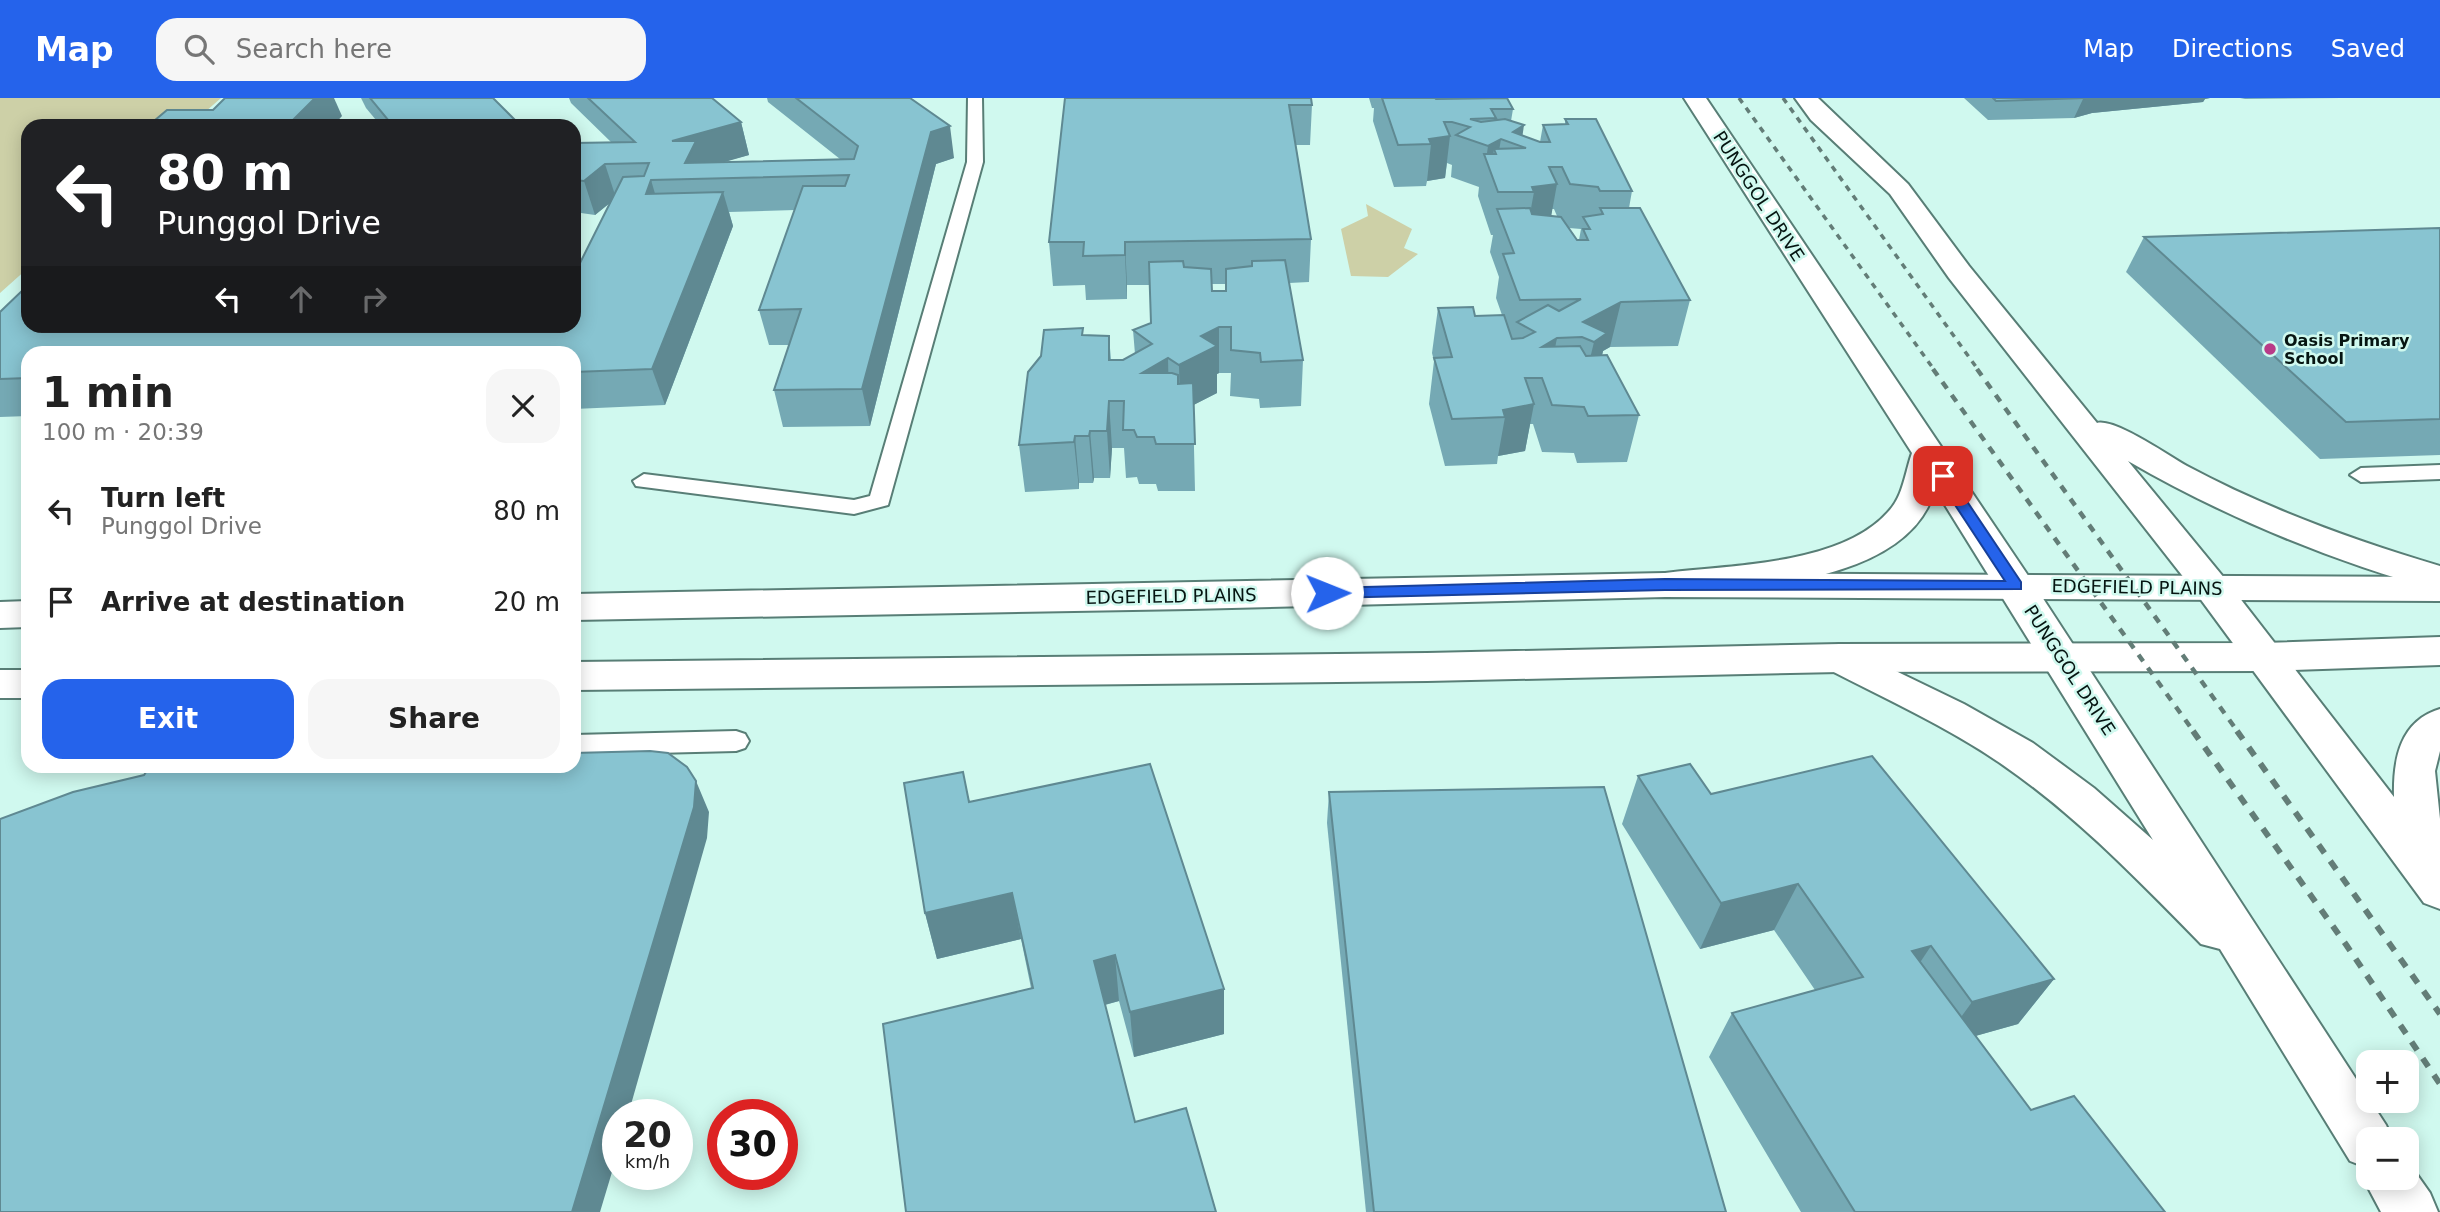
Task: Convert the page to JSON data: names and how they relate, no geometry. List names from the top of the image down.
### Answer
{
  "streets": {
    "street": ["PUNGGOL DRIVE", "EDGEFIELD PLAINS"]
  },
  "crossings": [
    ["PUNGGOL DRIVE", "EDGEFIELD PLAINS"]
  ],
  "places": ["Oasis Primary School"],
  "page": {
    "header": "Map",
    "search": "Search here",
    "nav": ["Map", "Directions", "Saved"],
    "turn": ["80 m", "Punggol Drive"],
    "heading": ["1 min", "100 m · 20:39"],
    "list": [
      {
        "name": "Turn left",
        "note": "Punggol Drive",
        "value": "80 m"
      },
      {
        "name": "Arrive at destination",
        "value": "20 m"
      }
    ],
    "buttons": ["Exit", "Share"],
    "map_buttons": ["+", "−"],
    "speed": "20 km/h",
    "limit": "30"
  }
}
